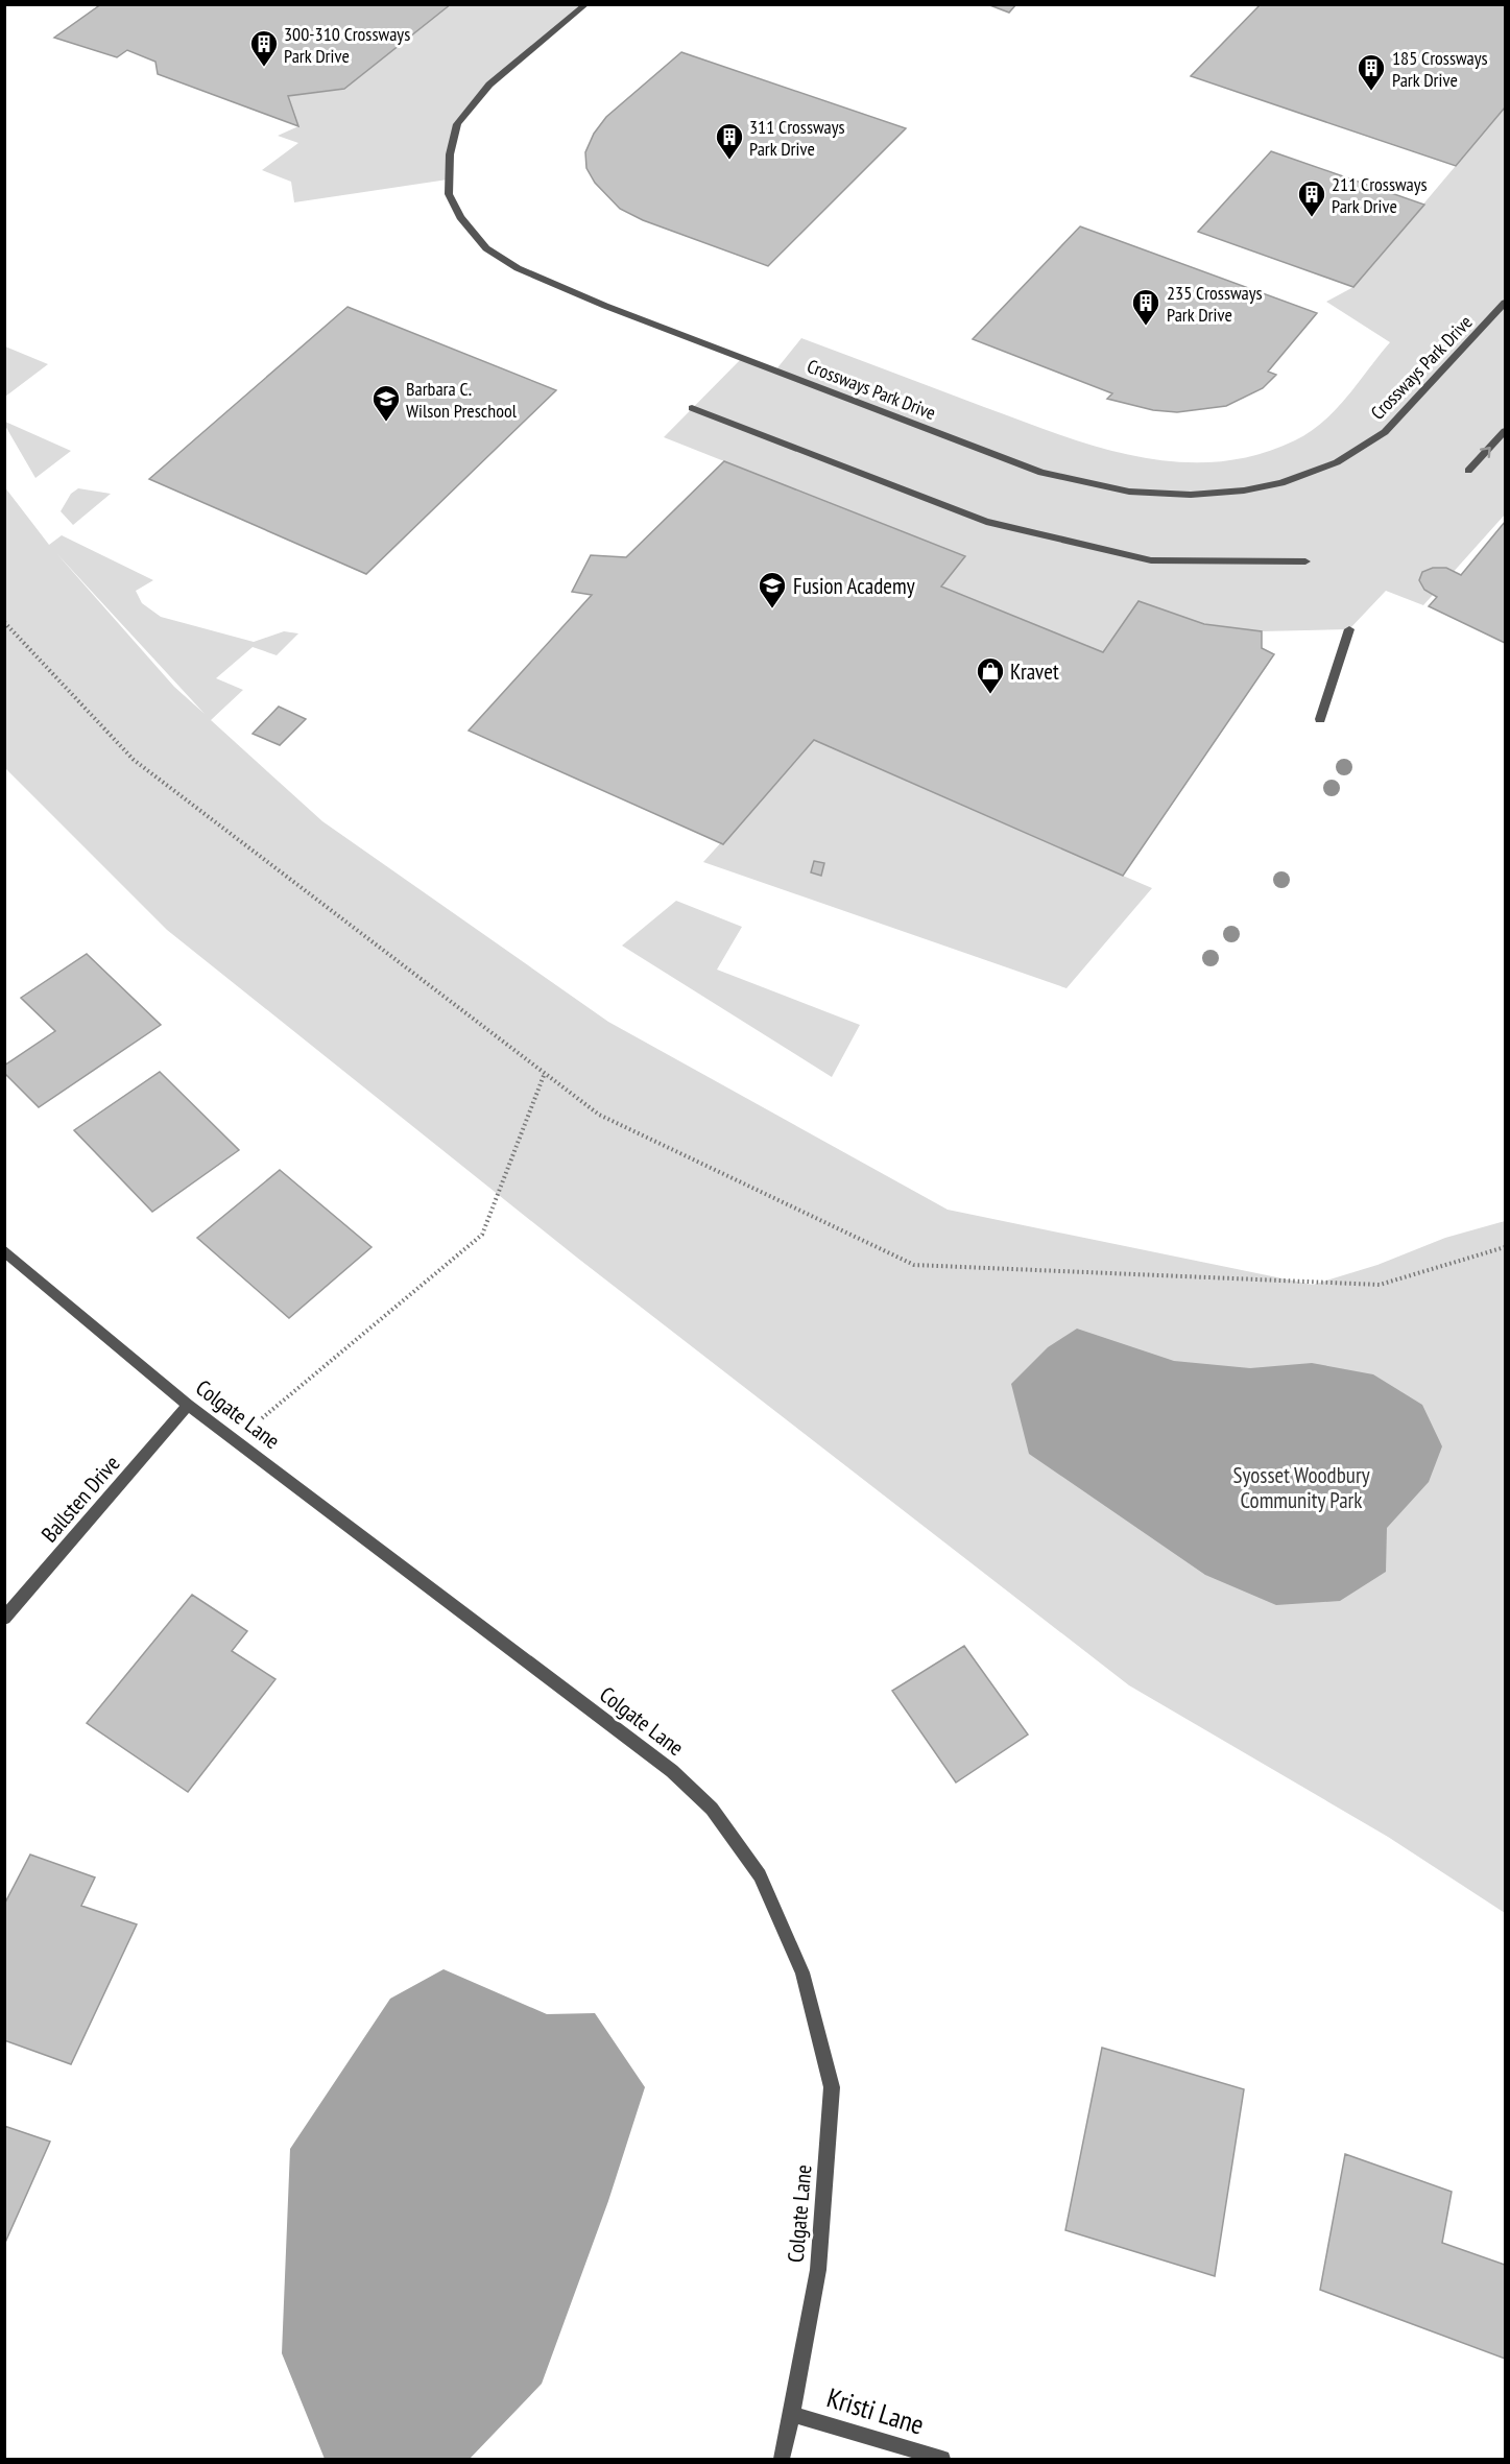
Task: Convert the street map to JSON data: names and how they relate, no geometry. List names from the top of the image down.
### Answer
{
  "streets": {
    "street": [
      "Crossways Park Drive",
      "Colgate Lane",
      "Ballsten Drive",
      "Kristi Lane"
    ]
  },
  "crossings": [
    ["Colgate Lane", "Ballsten Drive"],
    ["Colgate Lane", "Kristi Lane"]
  ],
  "parks": ["Syosset Woodbury Community Park"],
  "places": {
    "building": [
      "300-310 Crossways Park Drive",
      "185 Crossways Park Drive",
      "311 Crossways Park Drive",
      "211 Crossways Park Drive",
      "235 Crossways Park Drive"
    ],
    "school or university": ["Barbara C. Wilson Preschool", "Fusion Academy"],
    "shop": ["Kravet"]
  }
}
